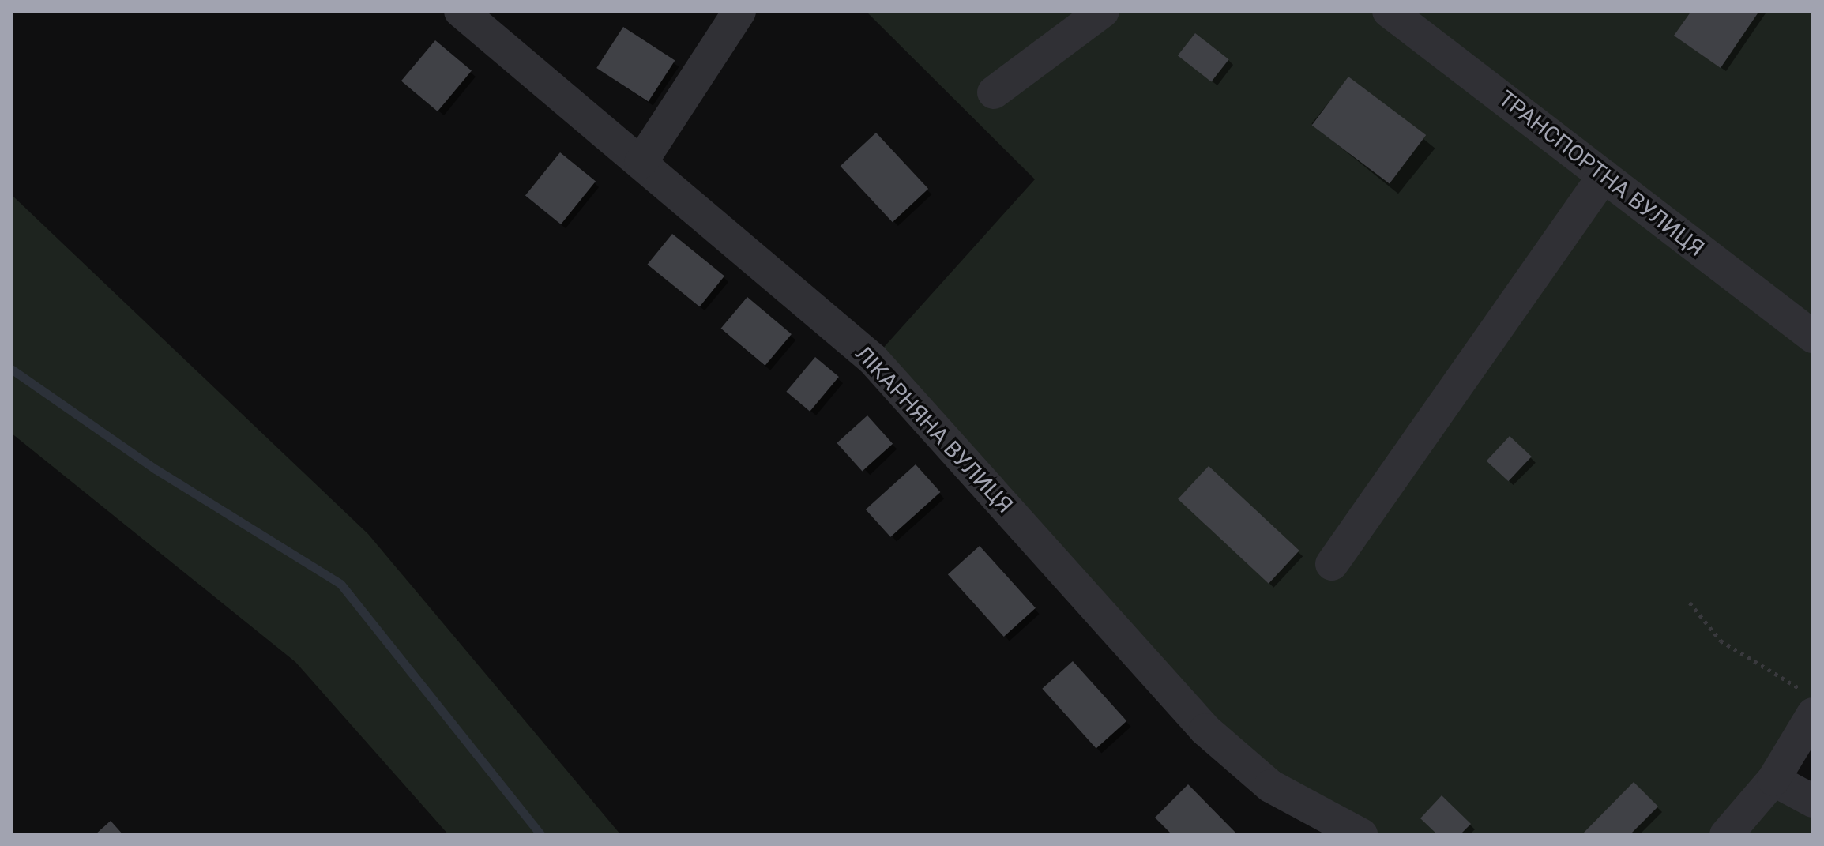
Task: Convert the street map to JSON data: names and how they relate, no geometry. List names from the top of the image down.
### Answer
{
  "streets": {
    "street": ["ТРАНСПОРТНА ВУЛИЦЯ", "ЛІКАРНЯНА ВУЛИЦЯ"]
  }
}
